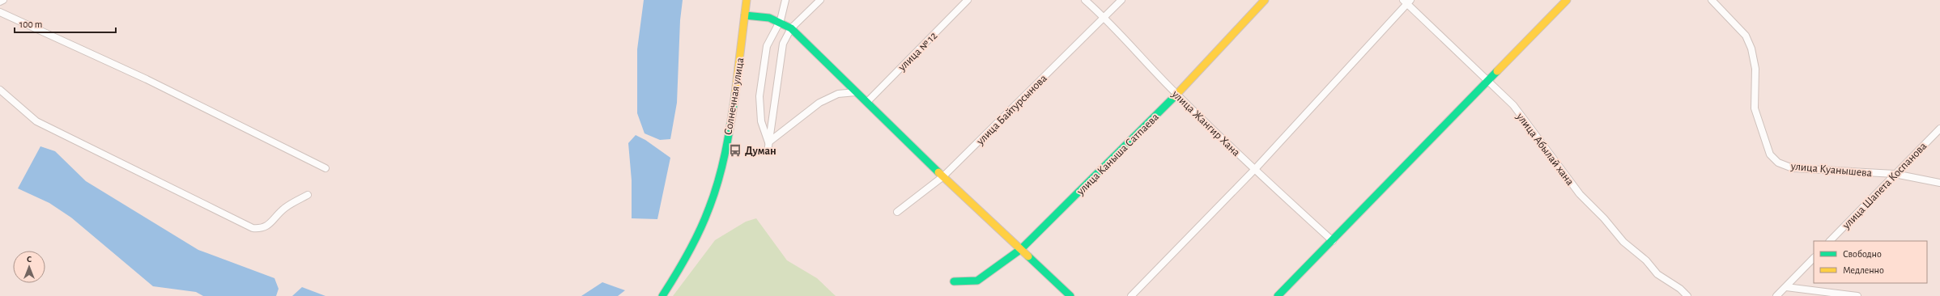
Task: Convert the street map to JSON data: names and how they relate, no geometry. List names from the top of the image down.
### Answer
{
  "streets": {
    "street": [
      "улица № 12",
      "Солнечная улица",
      "улица Байтурсынова",
      "улица Жангир Хана",
      "улица Абылай хана",
      "улица Каныша Сатпаева",
      "улица Куанышева",
      "улица Шапета Коспанова"
    ]
  },
  "crossings": [
    ["улица Байтурсынова", "улица Жангир Хана"],
    ["улица Жангир Хана", "улица Каныша Сатпаева"],
    ["улица Куанышева", "улица Шапета Коспанова"]
  ],
  "places": {
    "bus stop": ["Думан"]
  },
  "legend": ["Свободно", "Медленно"],
  "scale_bar": "100 m",
  "north": "top"
}
